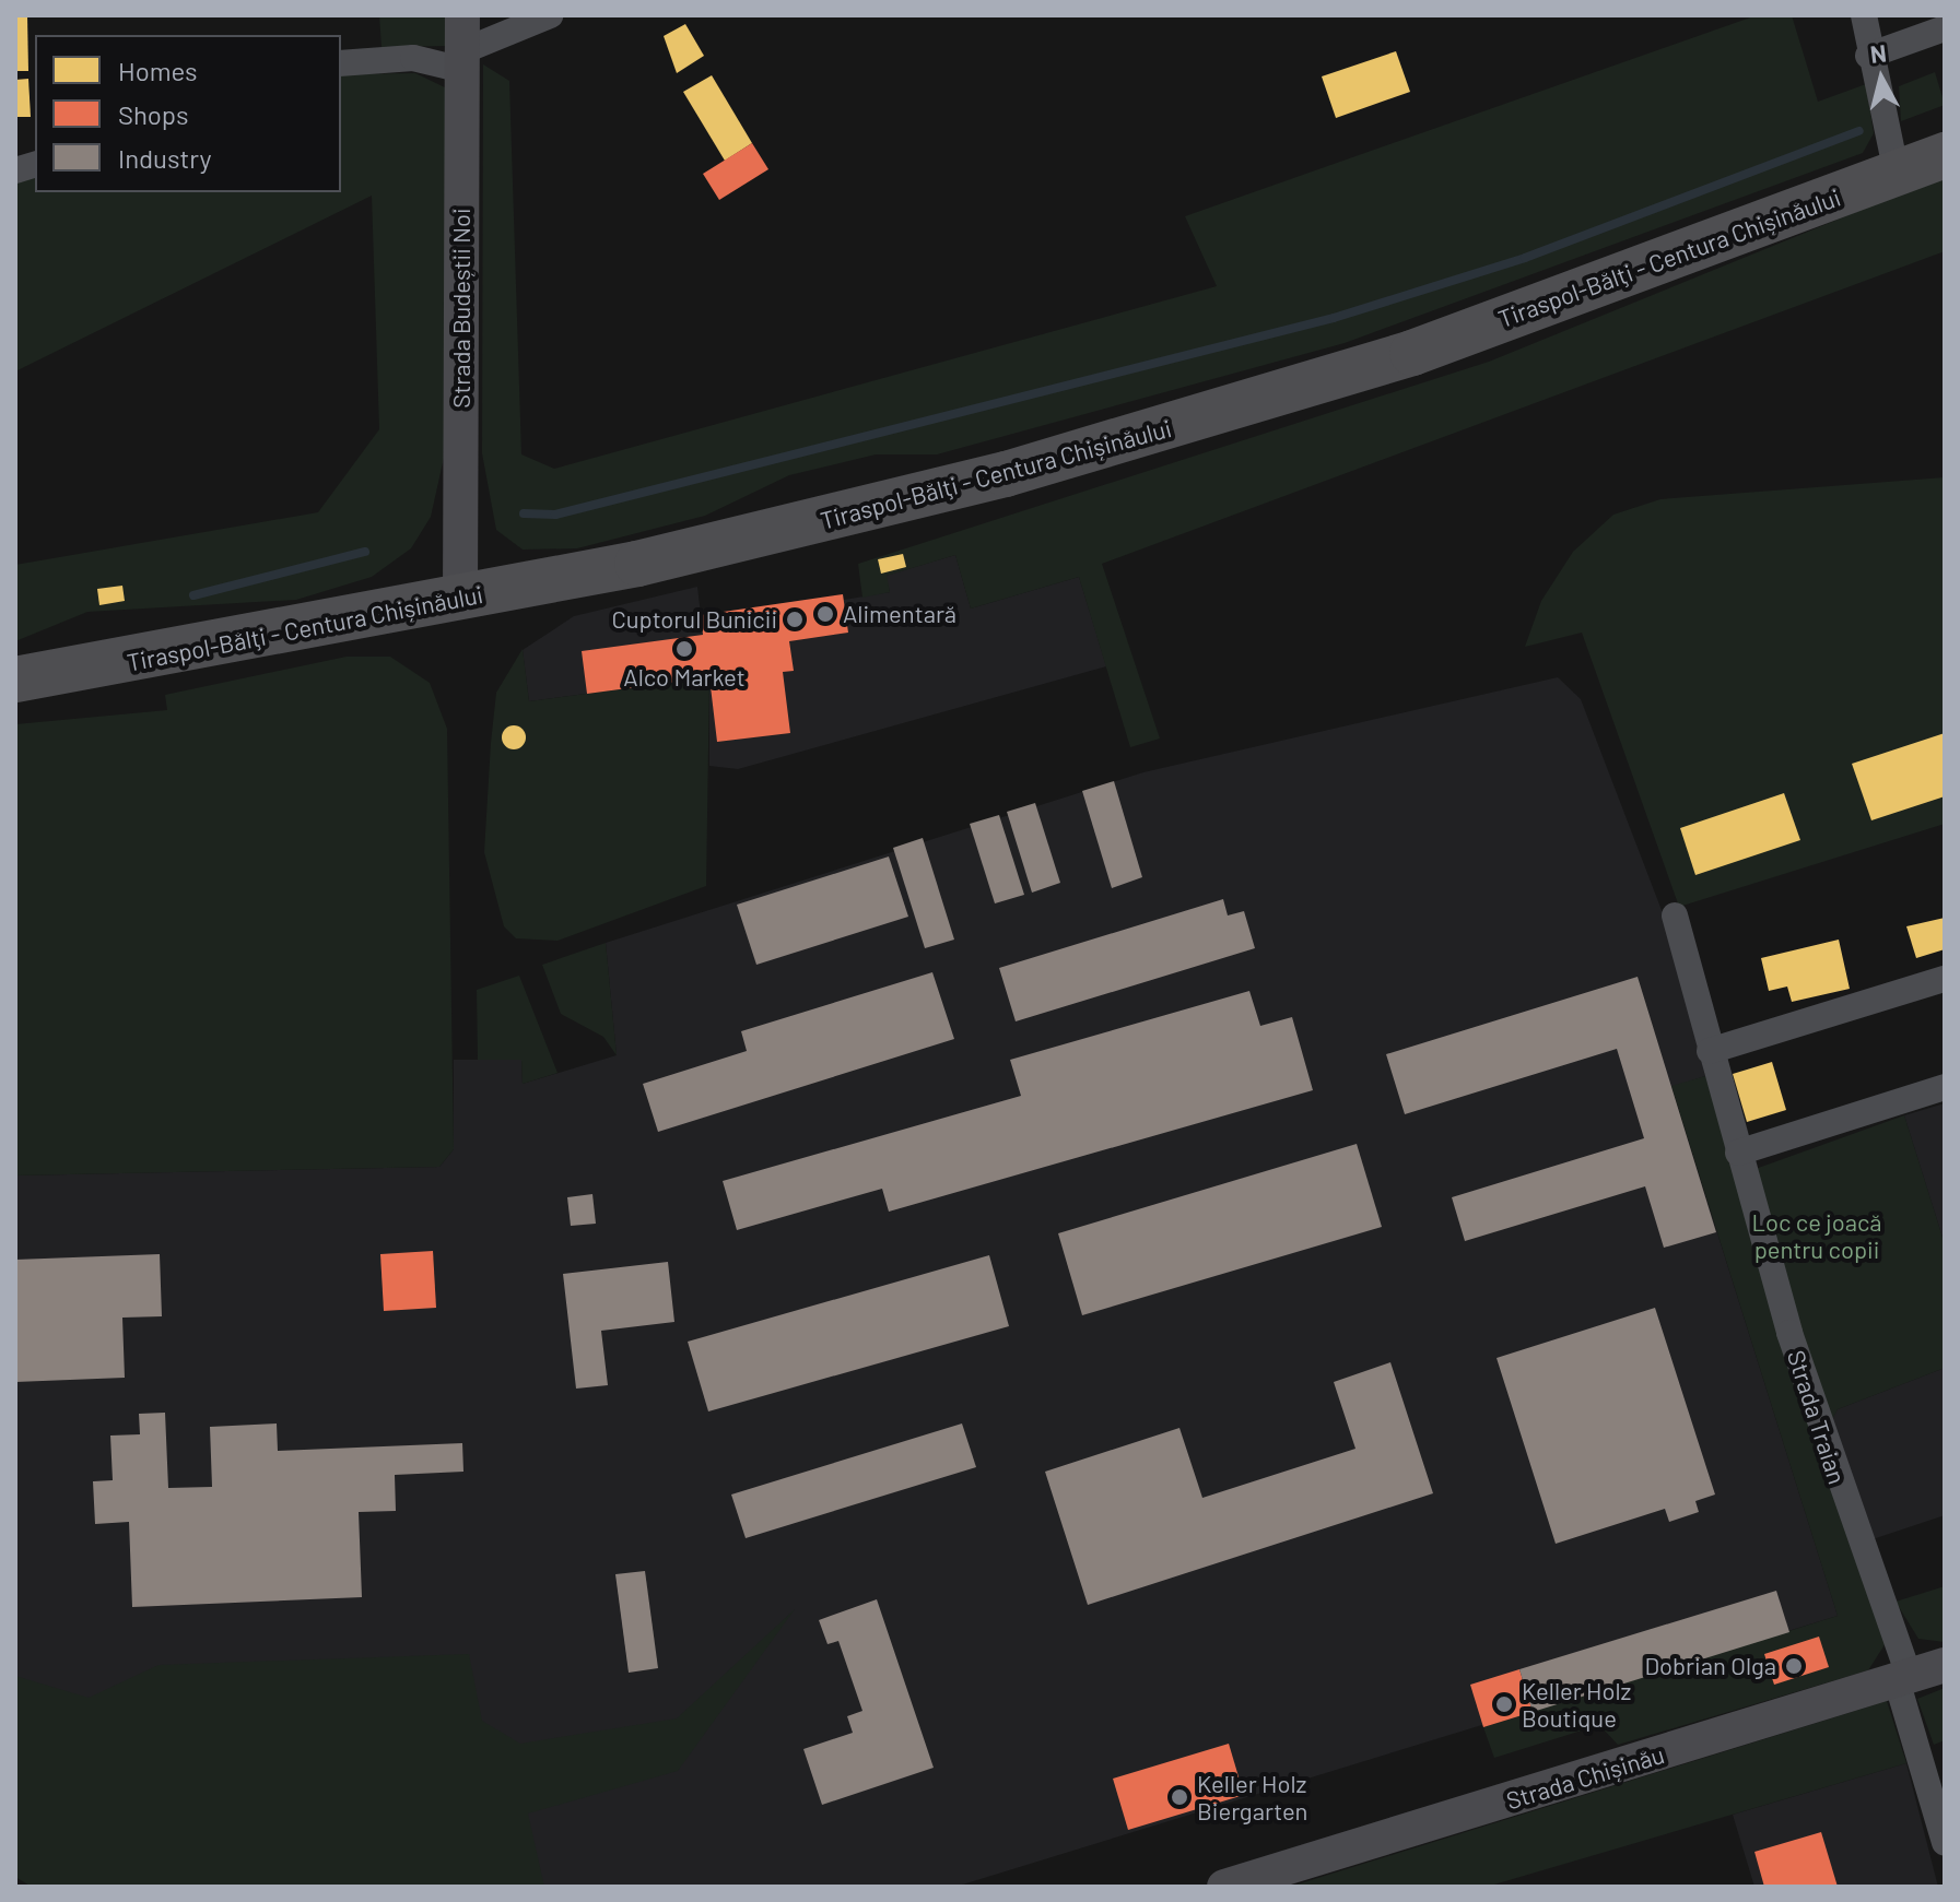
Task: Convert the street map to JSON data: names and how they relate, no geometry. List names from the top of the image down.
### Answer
{
  "streets": {
    "highway": ["Tiraspol-Bălţi - Centura Chișinăului"],
    "street": ["Strada Budeștii Noi", "Strada Traian", "Strada Chișinău"]
  },
  "crossings": [
    ["Tiraspol-Bălţi - Centura Chișinăului", "Strada Budeștii Noi"],
    ["Strada Traian", "Strada Chișinău"]
  ],
  "parks": ["Loc ce joacă pentru copii"],
  "places": [
    "Alimentară",
    "Cuptorul Bunicii",
    "Alco Market",
    "Dobrian Olga",
    "Keller Holz Boutique",
    "Keller Holz Biergarten"
  ],
  "legend": ["Homes", "Shops", "Industry"],
  "north": "top"
}
